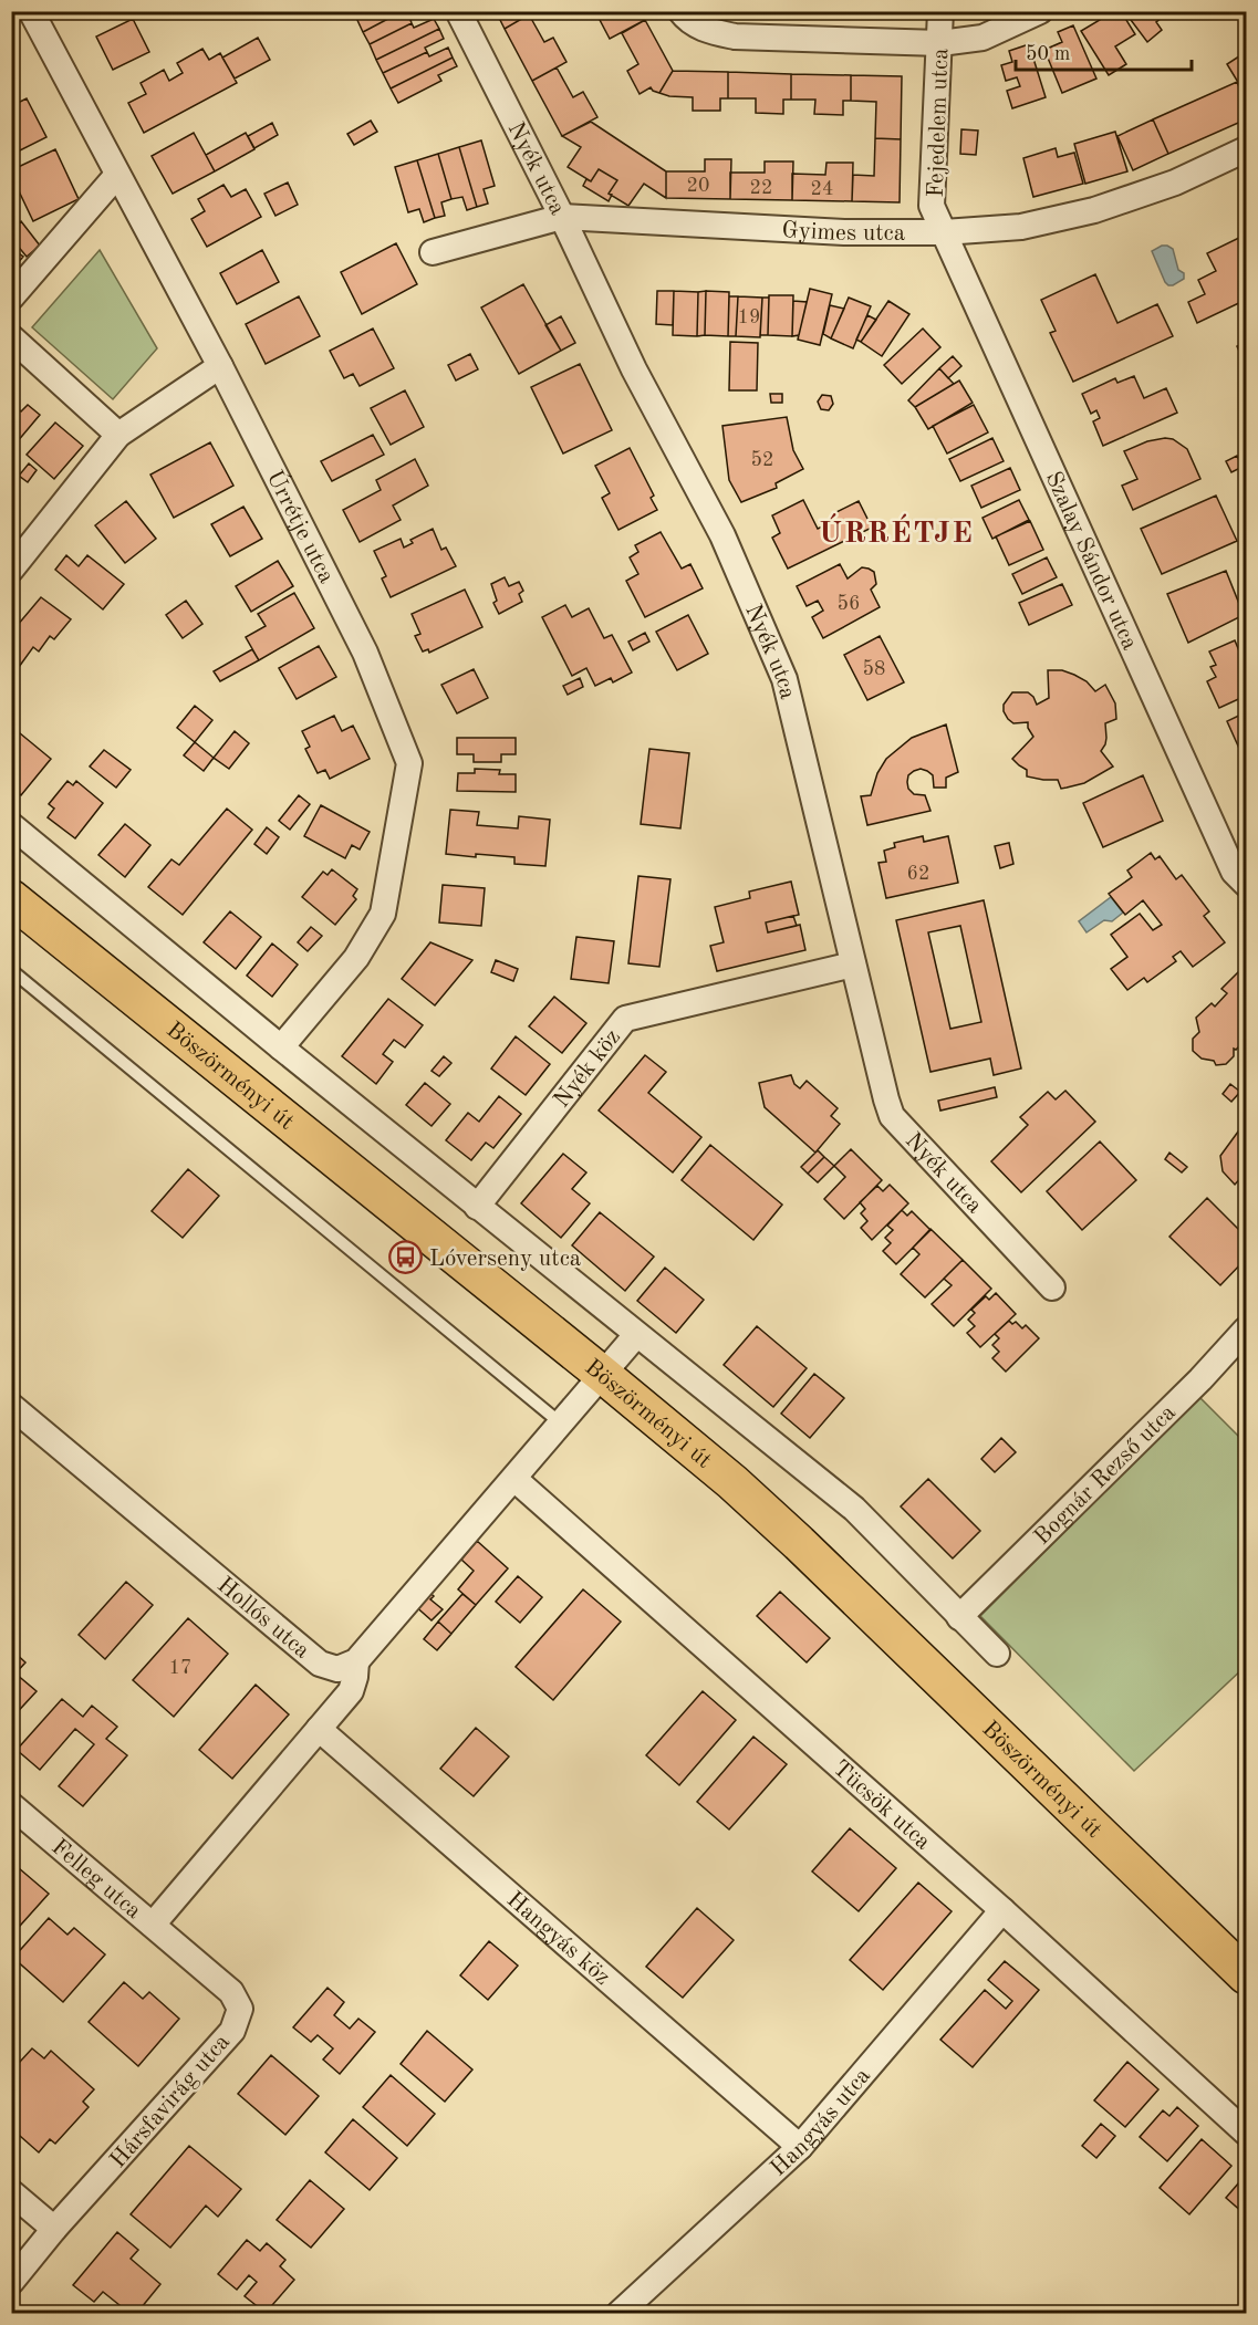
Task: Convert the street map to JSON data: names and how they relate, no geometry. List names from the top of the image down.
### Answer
{
  "streets": {
    "main road": ["Böszörményi út"],
    "street": [
      "Fejedelem utca",
      "Nyék utca",
      "Gyimes utca",
      "Úrrétje utca",
      "Szalay Sándor utca",
      "Nyék köz",
      "Bognár Rezső utca",
      "Hollós utca",
      "Tücsök utca",
      "Felleg utca",
      "Hangyás köz",
      "Hársfavirág utca",
      "Hangyás utca"
    ]
  },
  "crossings": [
    ["Fejedelem utca", "Gyimes utca"],
    ["Fejedelem utca", "Szalay Sándor utca"],
    ["Nyék utca", "Gyimes utca"],
    ["Nyék utca", "Nyék köz"],
    ["Gyimes utca", "Szalay Sándor utca"],
    ["Tücsök utca", "Hangyás utca"],
    ["Felleg utca", "Hársfavirág utca"],
    ["Hangyás köz", "Hangyás utca"]
  ],
  "districts": ["ÚRRÉTJE"],
  "places": {
    "bus stop": ["Lóverseny utca"]
  },
  "house_numbers": [
    "20",
    "22",
    "24",
    "19",
    "52",
    "56",
    "58",
    "62",
    "17"
  ],
  "scale_bar": "50 m"
}
